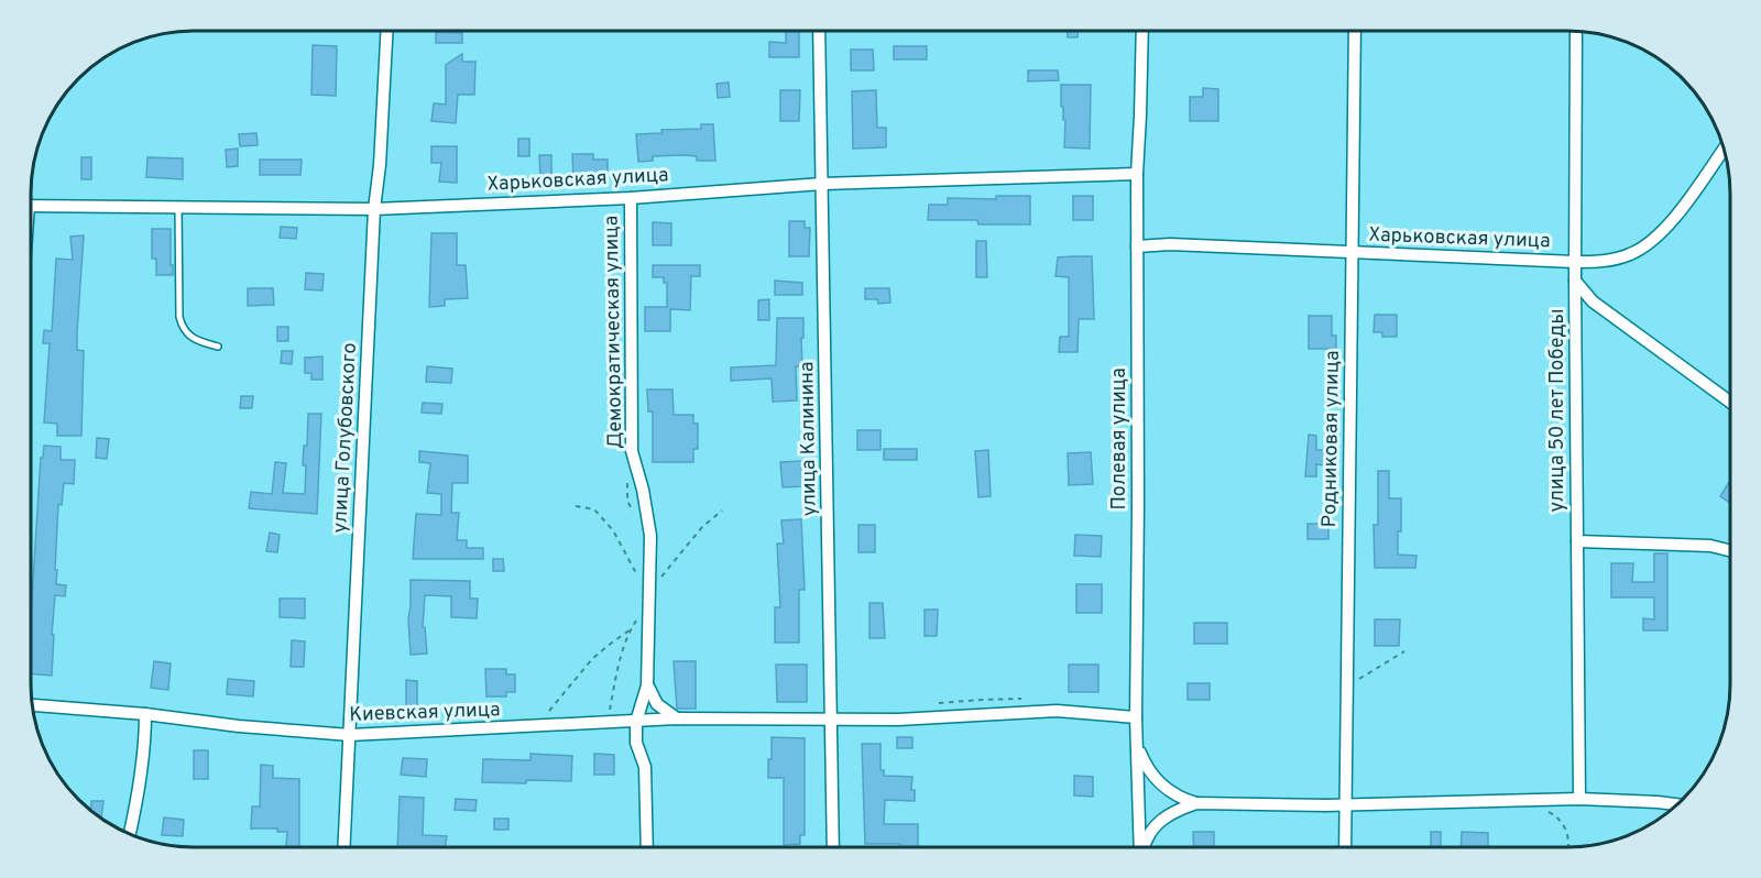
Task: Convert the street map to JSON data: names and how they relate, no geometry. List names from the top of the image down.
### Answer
{
  "streets": {
    "street": [
      "Харьковская улица",
      "Демократическая улица",
      "улица 50 лет Победы",
      "улица Голубовского",
      "улица Калинина",
      "Полевая улица",
      "Родниковая улица",
      "Киевская улица"
    ]
  },
  "crossings": [
    ["Харьковская улица", "Демократическая улица"],
    ["Харьковская улица", "улица 50 лет Победы"],
    ["Харьковская улица", "улица Голубовского"],
    ["Харьковская улица", "улица Калинина"],
    ["Харьковская улица", "Полевая улица"],
    ["Харьковская улица", "Родниковая улица"],
    ["Демократическая улица", "Киевская улица"],
    ["улица Голубовского", "Киевская улица"],
    ["улица Калинина", "Киевская улица"],
    ["Полевая улица", "Киевская улица"]
  ]
}
